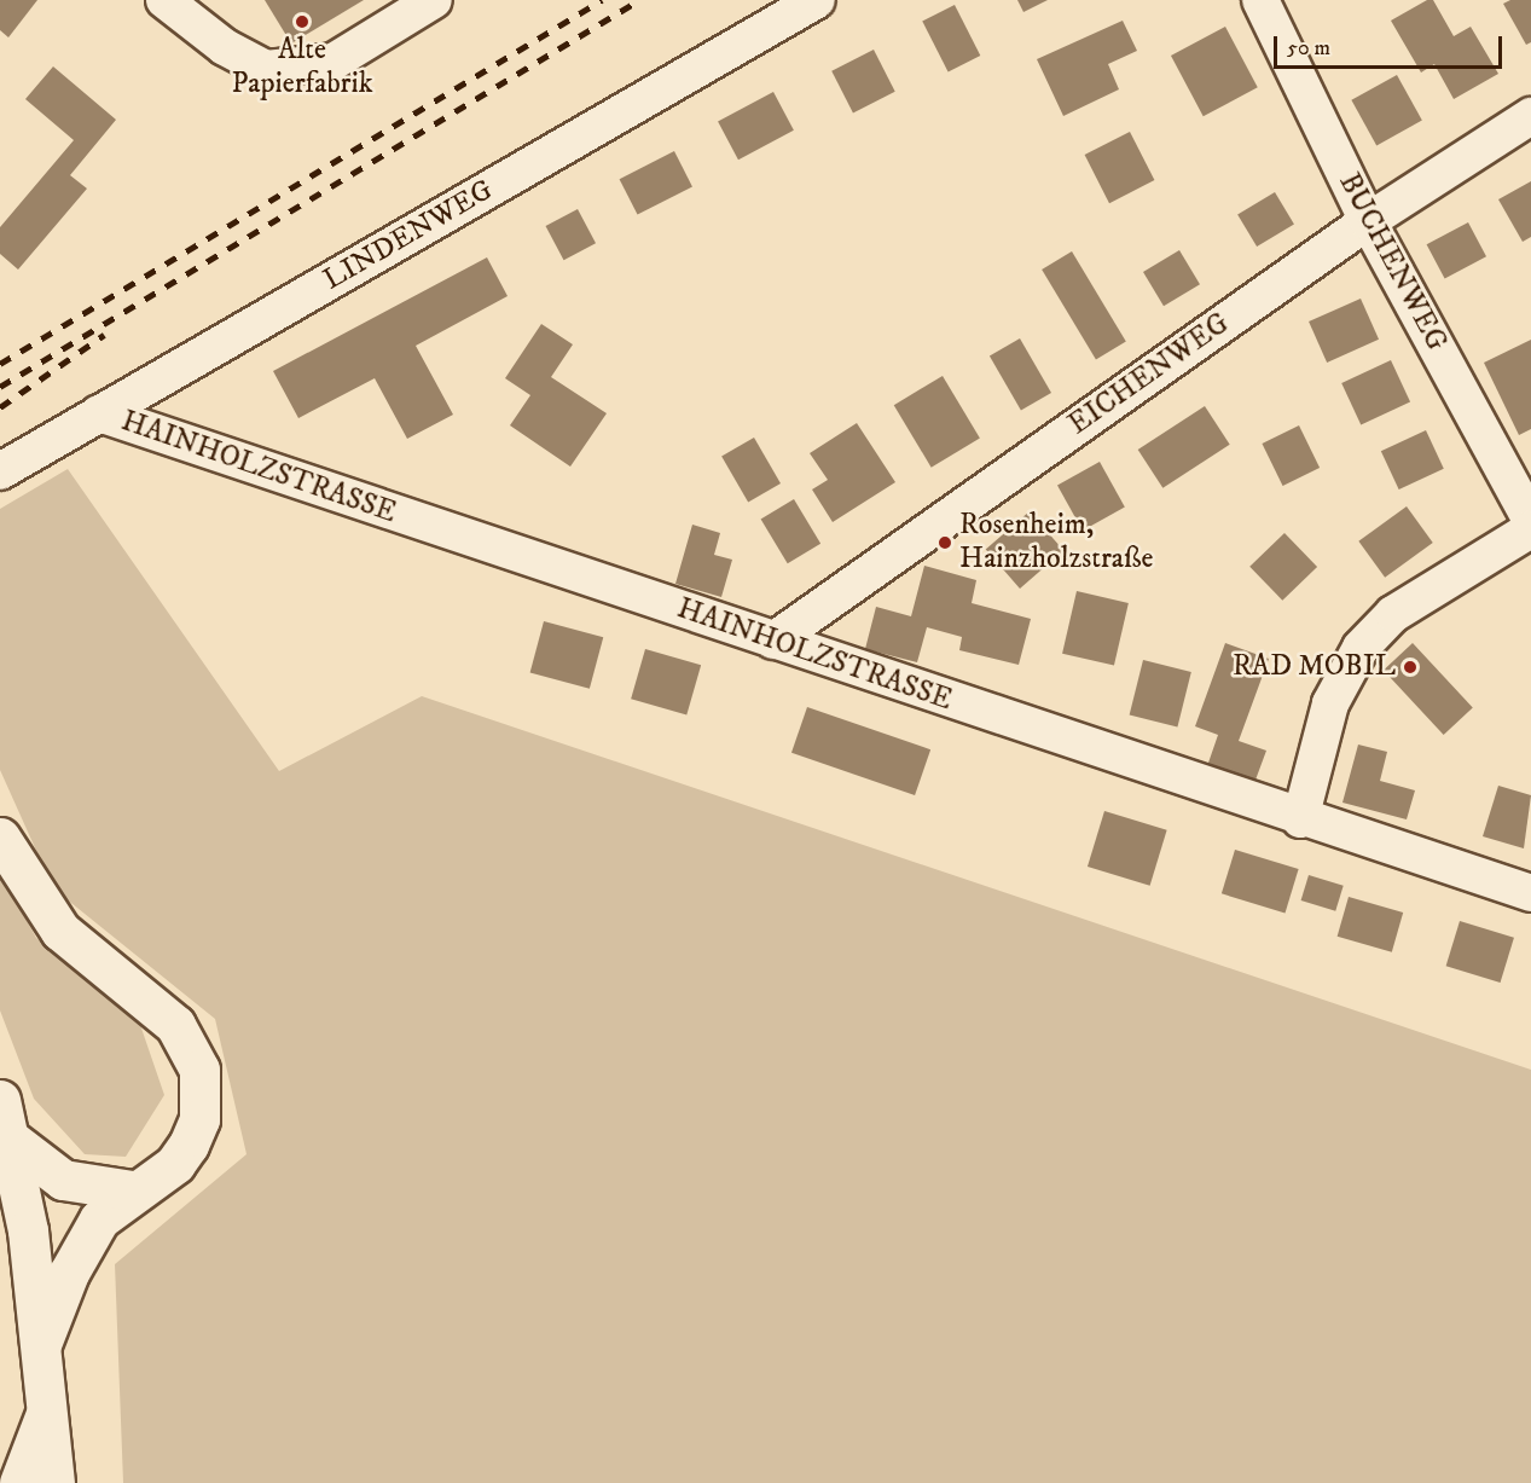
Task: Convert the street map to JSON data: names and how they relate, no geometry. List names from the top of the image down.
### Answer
{
  "streets": {
    "street": [
      "LINDENWEG",
      "BUCHENWEG",
      "EICHENWEG",
      "HAINHOLZSTRASSE"
    ]
  },
  "crossings": [
    ["LINDENWEG", "HAINHOLZSTRASSE"],
    ["BUCHENWEG", "EICHENWEG"],
    ["EICHENWEG", "HAINHOLZSTRASSE"]
  ],
  "places": ["Alte Papierfabrik", "Rosenheim, Hainzholzstraße", "RAD MOBIL"],
  "scale_bar": "50 m"
}
